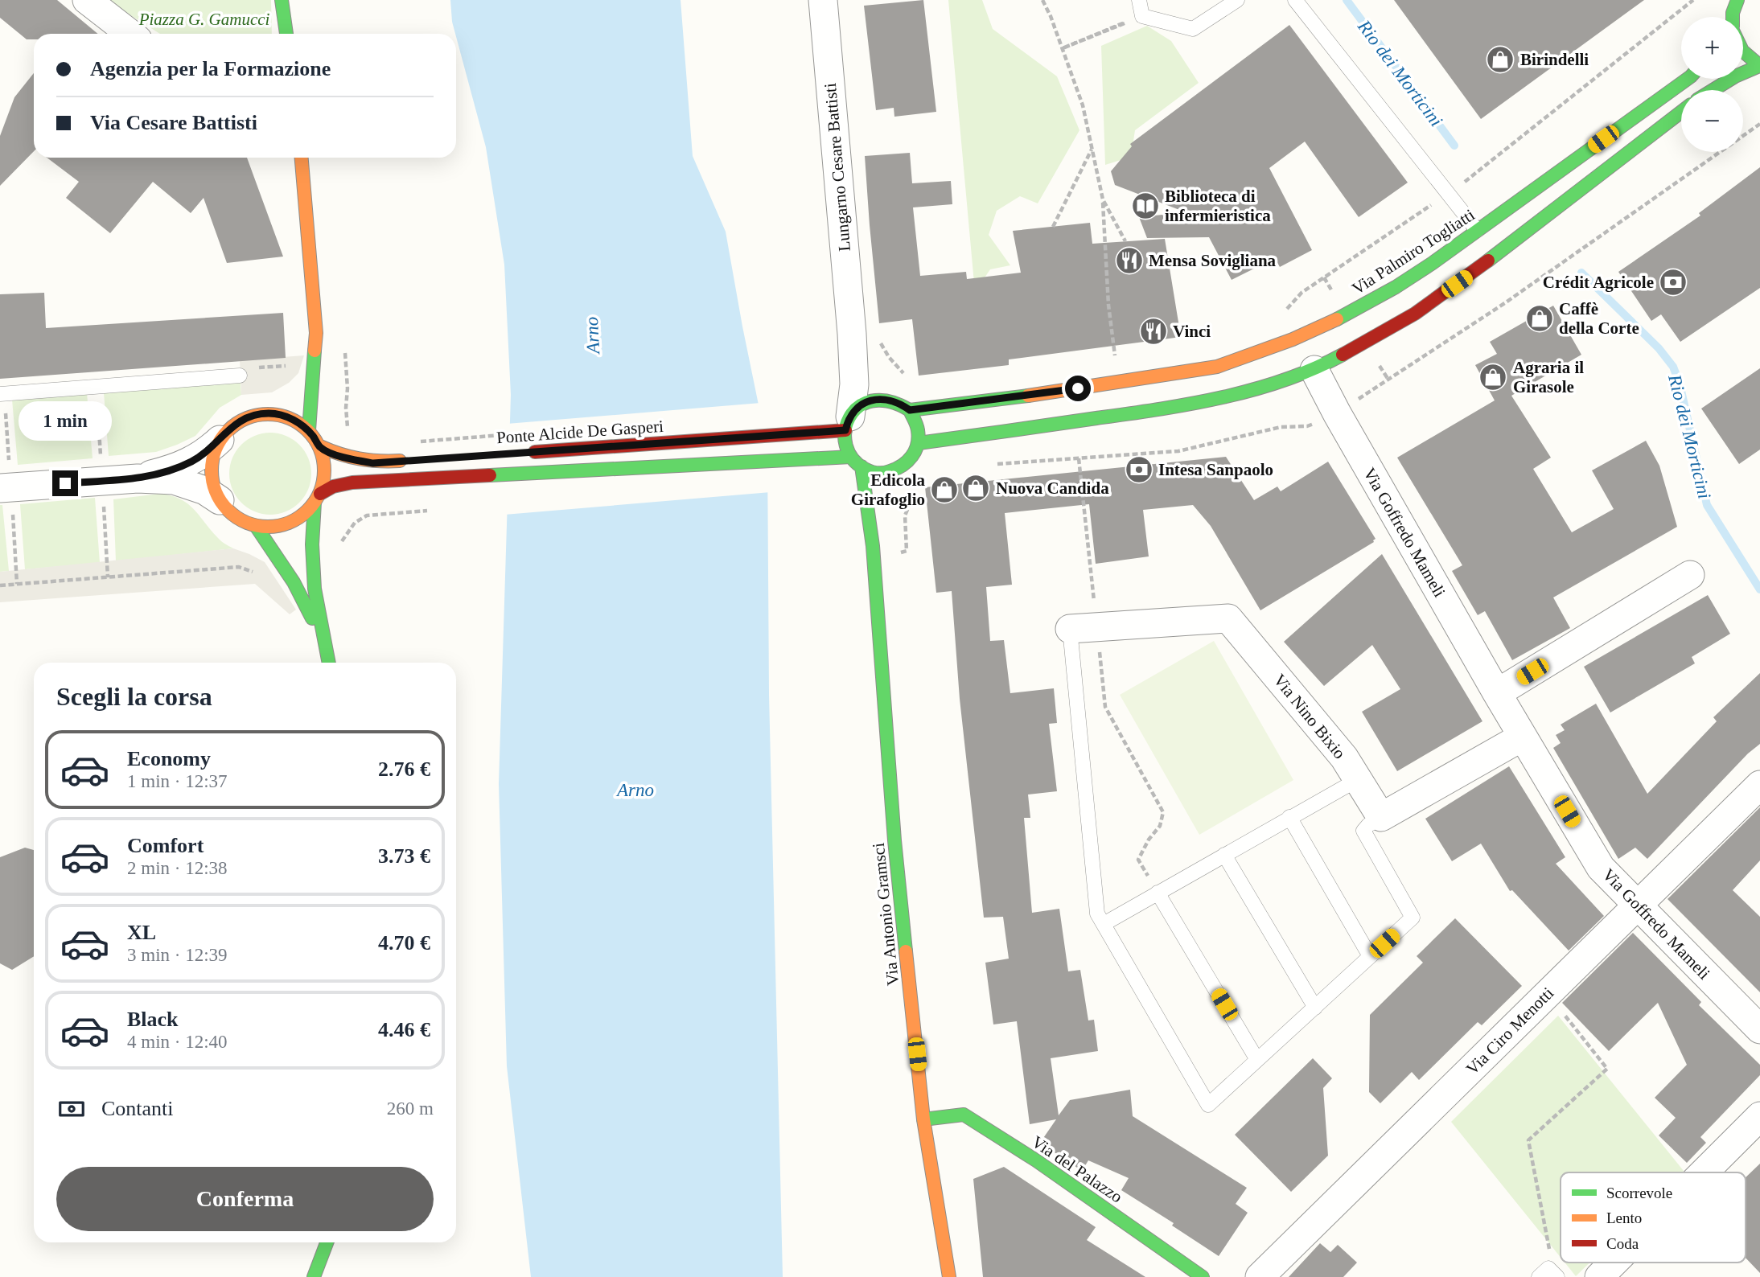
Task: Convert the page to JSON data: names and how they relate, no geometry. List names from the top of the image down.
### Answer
{
  "streets": {
    "main road": [
      "Via Palmiro Togliatti",
      "Ponte Alcide De Gasperi",
      "Via Antonio Gramsci",
      "Via del Palazzo"
    ],
    "street": [
      "Lungarno Cesare Battisti",
      "Via Goffredo Mameli",
      "Via Nino Bixio",
      "Via Ciro Menotti"
    ]
  },
  "crossings": [
    ["Lungarno Cesare Battisti", "Via Palmiro Togliatti"],
    ["Lungarno Cesare Battisti", "Ponte Alcide De Gasperi"],
    ["Lungarno Cesare Battisti", "Via Antonio Gramsci"],
    ["Via Palmiro Togliatti", "Ponte Alcide De Gasperi"],
    ["Via Palmiro Togliatti", "Via Antonio Gramsci"],
    ["Ponte Alcide De Gasperi", "Via Antonio Gramsci"],
    ["Via Goffredo Mameli", "Via Ciro Menotti"],
    ["Via Antonio Gramsci", "Via del Palazzo"]
  ],
  "water": ["Rio dei Morticini", "Arno"],
  "parks": ["Piazza G. Gamucci"],
  "places": {
    "shop": [
      "Birindelli",
      "Caffè della Corte",
      "Agraria il Girasole",
      "Nuova Candida",
      "Edicola Girafoglio"
    ],
    "library": ["Biblioteca di infermieristica"],
    "restaurant": ["Mensa Sovigliana", "Vinci"],
    "bank": ["Crédit Agricole", "Intesa Sanpaolo"]
  },
  "legend": ["Scorrevole", "Lento", "Coda"],
  "page": {
    "map_buttons": ["+", "−"],
    "banner": ["Agenzia per la Formazione", "Via Cesare Battisti"],
    "bubble": "1 min",
    "heading": "Scegli la corsa",
    "list": [
      {
        "name": "Economy",
        "note": "1 min · 12:37",
        "value": "2.76 €"
      },
      {
        "name": "Comfort",
        "note": "2 min · 12:38",
        "value": "3.73 €"
      },
      {
        "name": "XL",
        "note": "3 min · 12:39",
        "value": "4.70 €"
      },
      {
        "name": "Black",
        "note": "4 min · 12:40",
        "value": "4.46 €"
      }
    ],
    "pay": ["Contanti", "260 m"],
    "buttons": "Conferma"
  }
}
